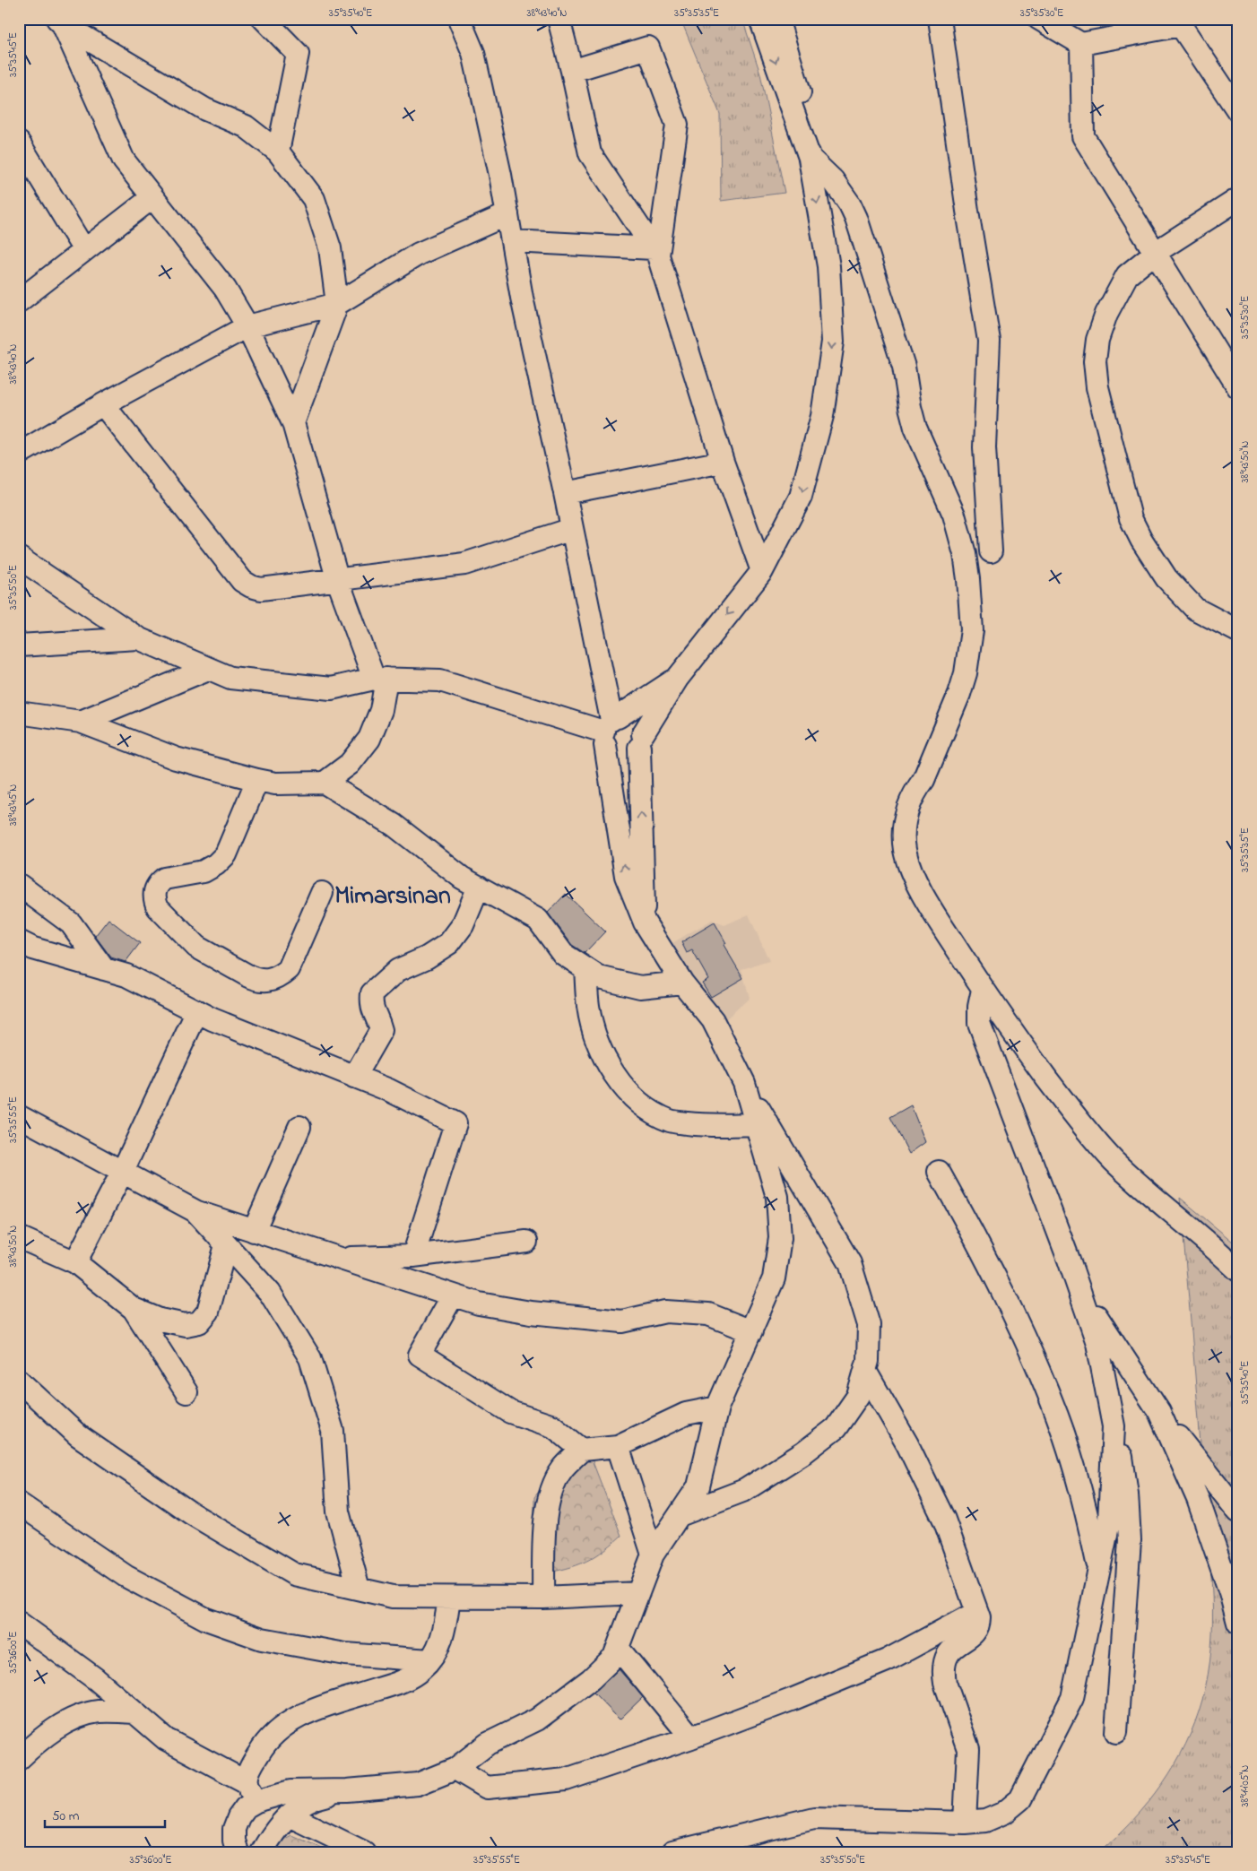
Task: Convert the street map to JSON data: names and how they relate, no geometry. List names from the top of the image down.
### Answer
{
  "districts": ["Mimarsinan"],
  "scale_bar": "50 m",
  "coordinates": [
    "35°35'40\"E",
    "38°43'40\"N",
    "35°35'35\"E",
    "35°35'30\"E",
    "35°35'45\"E",
    "38°43'50\"N",
    "35°35'50\"E",
    "38°43'45\"N",
    "35°35'55\"E",
    "35°36'00\"E",
    "38°44'05\"N"
  ]
}
